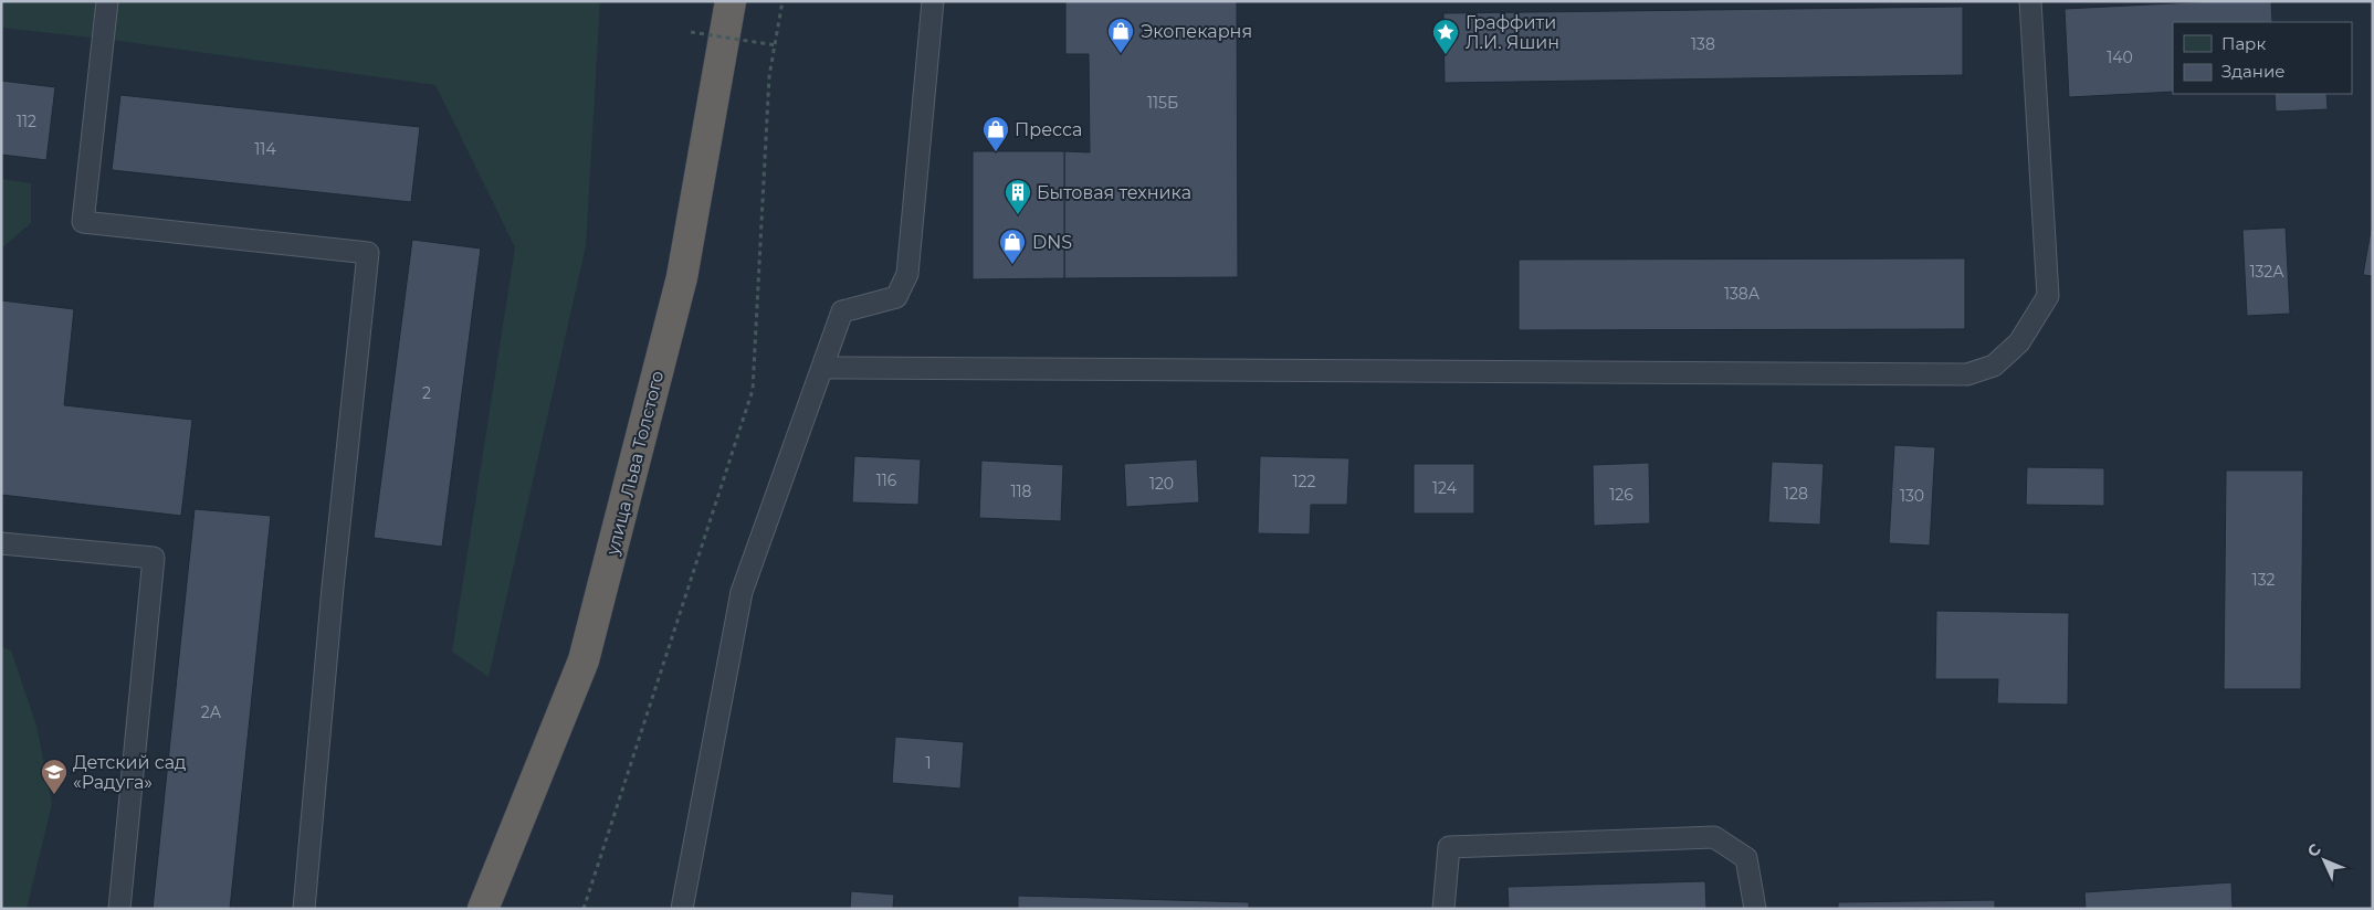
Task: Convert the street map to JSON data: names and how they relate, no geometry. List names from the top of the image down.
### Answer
{
  "streets": {
    "highway": ["улица Льва Толстого"]
  },
  "places": {
    "shop": ["Экопекарня", "Пресса", "DNS"],
    "place": ["Граффити Л.И. Яшин"],
    "building": ["Бытовая техника"],
    "school or university": ["Детский сад «Радуга»"]
  },
  "house_numbers": [
    "138",
    "140",
    "115Б",
    "112",
    "114",
    "132А",
    "138А",
    "2",
    "116",
    "122",
    "120",
    "124",
    "118",
    "128",
    "126",
    "130",
    "132",
    "2А",
    "1"
  ],
  "legend": ["Парк", "Здание"],
  "north": "top left"
}
